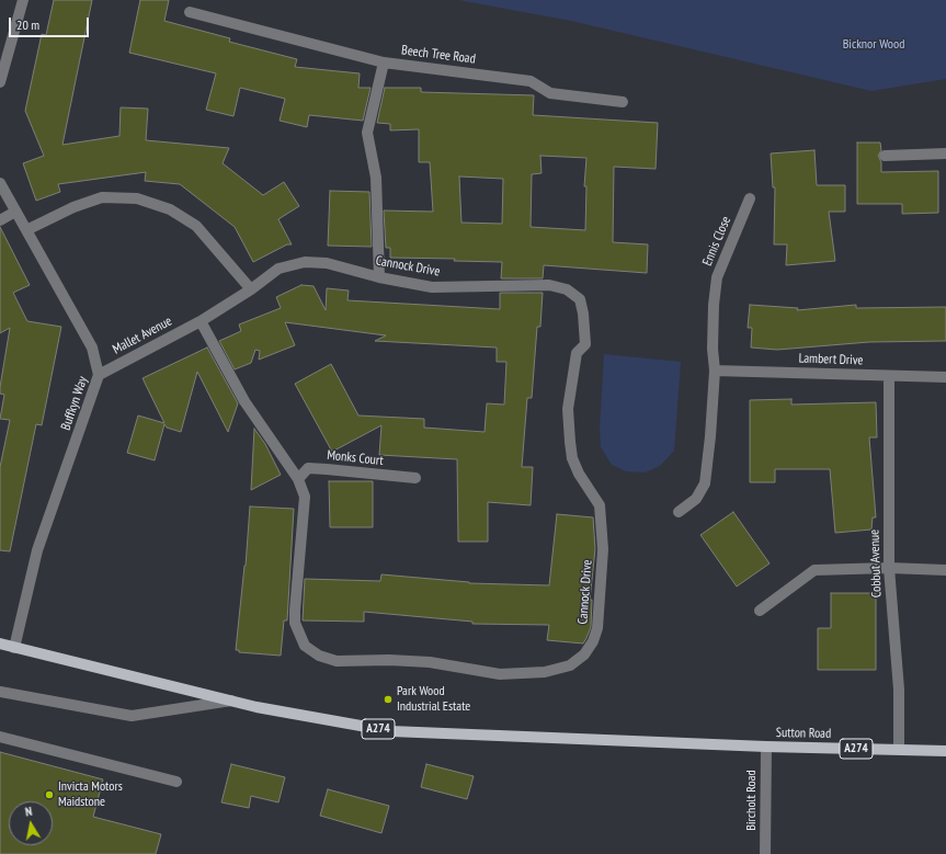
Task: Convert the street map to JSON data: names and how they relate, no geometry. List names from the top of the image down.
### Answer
{
  "streets": {
    "main road": ["A274", "Sutton Road"],
    "street": [
      "Beech Tree Road",
      "Ennis Close",
      "Cannock Drive",
      "Mallet Avenue",
      "Lambert Drive",
      "Buffkyn Way",
      "Monks Court",
      "Cobbut Avenue",
      "Bircholt Road"
    ]
  },
  "crossings": [
    ["Beech Tree Road", "Cannock Drive"],
    ["Ennis Close", "Lambert Drive"],
    ["Cannock Drive", "Mallet Avenue"],
    ["Cannock Drive", "Monks Court"],
    ["Mallet Avenue", "Buffkyn Way"],
    ["Lambert Drive", "Cobbut Avenue"],
    ["Buffkyn Way", "A274"],
    ["Cobbut Avenue", "Sutton Road"],
    ["A274", "Sutton Road"],
    ["A274", "Bircholt Road"],
    ["Sutton Road", "Bircholt Road"]
  ],
  "parks": ["Bicknor Wood"],
  "places": ["Park Wood Industrial Estate", "Invicta Motors Maidstone"],
  "scale_bar": "20 m",
  "north": "top"
}
